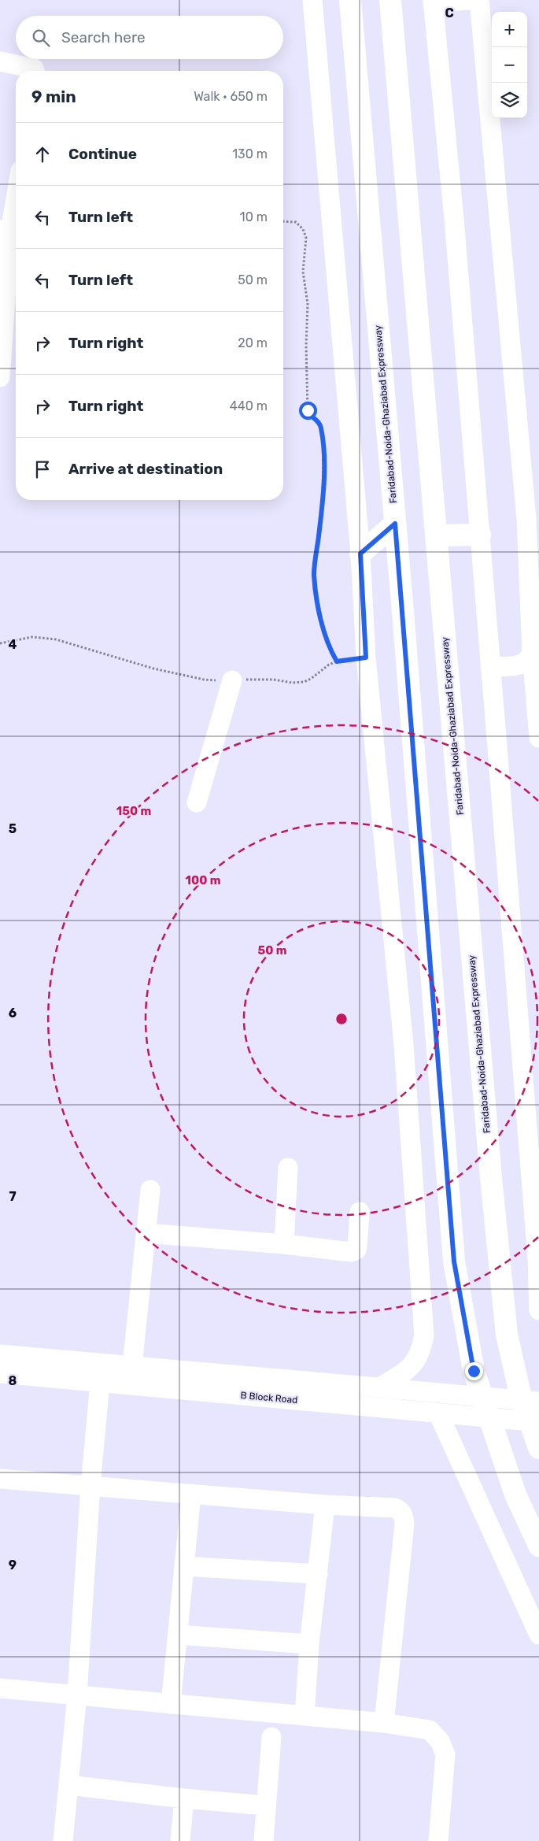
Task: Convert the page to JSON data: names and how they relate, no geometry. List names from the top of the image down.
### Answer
{
  "streets": {
    "main road": ["Faridabad-Noida-Ghaziabad Expressway"],
    "street": ["B Block Road"]
  },
  "page": {
    "map_buttons": ["+", "−"],
    "search": "Search here",
    "heading": ["9 min", "Walk · 650 m"],
    "list": [
      ["Continue", "130 m"],
      ["Turn left", "10 m"],
      ["Turn left", "50 m"],
      ["Turn right", "20 m"],
      ["Turn right", "440 m"],
      "Arrive at destination"
    ]
  },
  "grid": {
    "columns": ["C"],
    "rows": [
      "4",
      "5",
      "6",
      "7",
      "8",
      "9"
    ]
  },
  "rings": ["150 m", "100 m", "50 m"]
}
